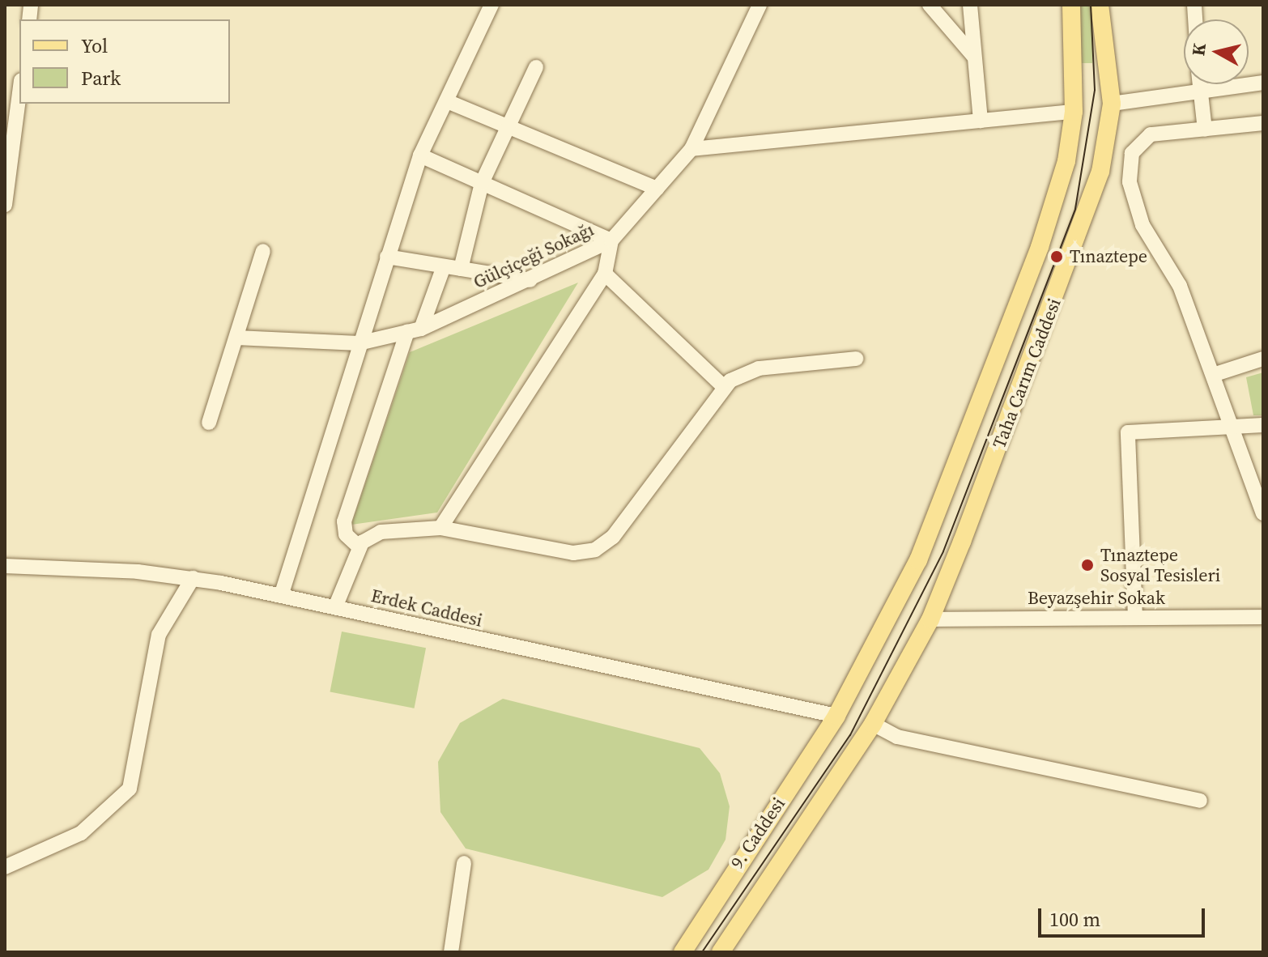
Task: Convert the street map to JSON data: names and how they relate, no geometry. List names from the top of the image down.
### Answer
{
  "streets": {
    "main road": ["Taha Carım Caddesi", "9. Caddesi"],
    "street": ["Gülçiçeği Sokağı", "Beyazşehir Sokak", "Erdek Caddesi"]
  },
  "crossings": [
    ["Taha Carım Caddesi", "Beyazşehir Sokak"],
    ["Taha Carım Caddesi", "Erdek Caddesi"],
    ["Taha Carım Caddesi", "9. Caddesi"],
    ["Erdek Caddesi", "9. Caddesi"]
  ],
  "places": ["Tınaztepe", "Tınaztepe Sosyal Tesisleri"],
  "legend": ["Yol", "Park"],
  "scale_bar": "100 m",
  "north": "left"
}
